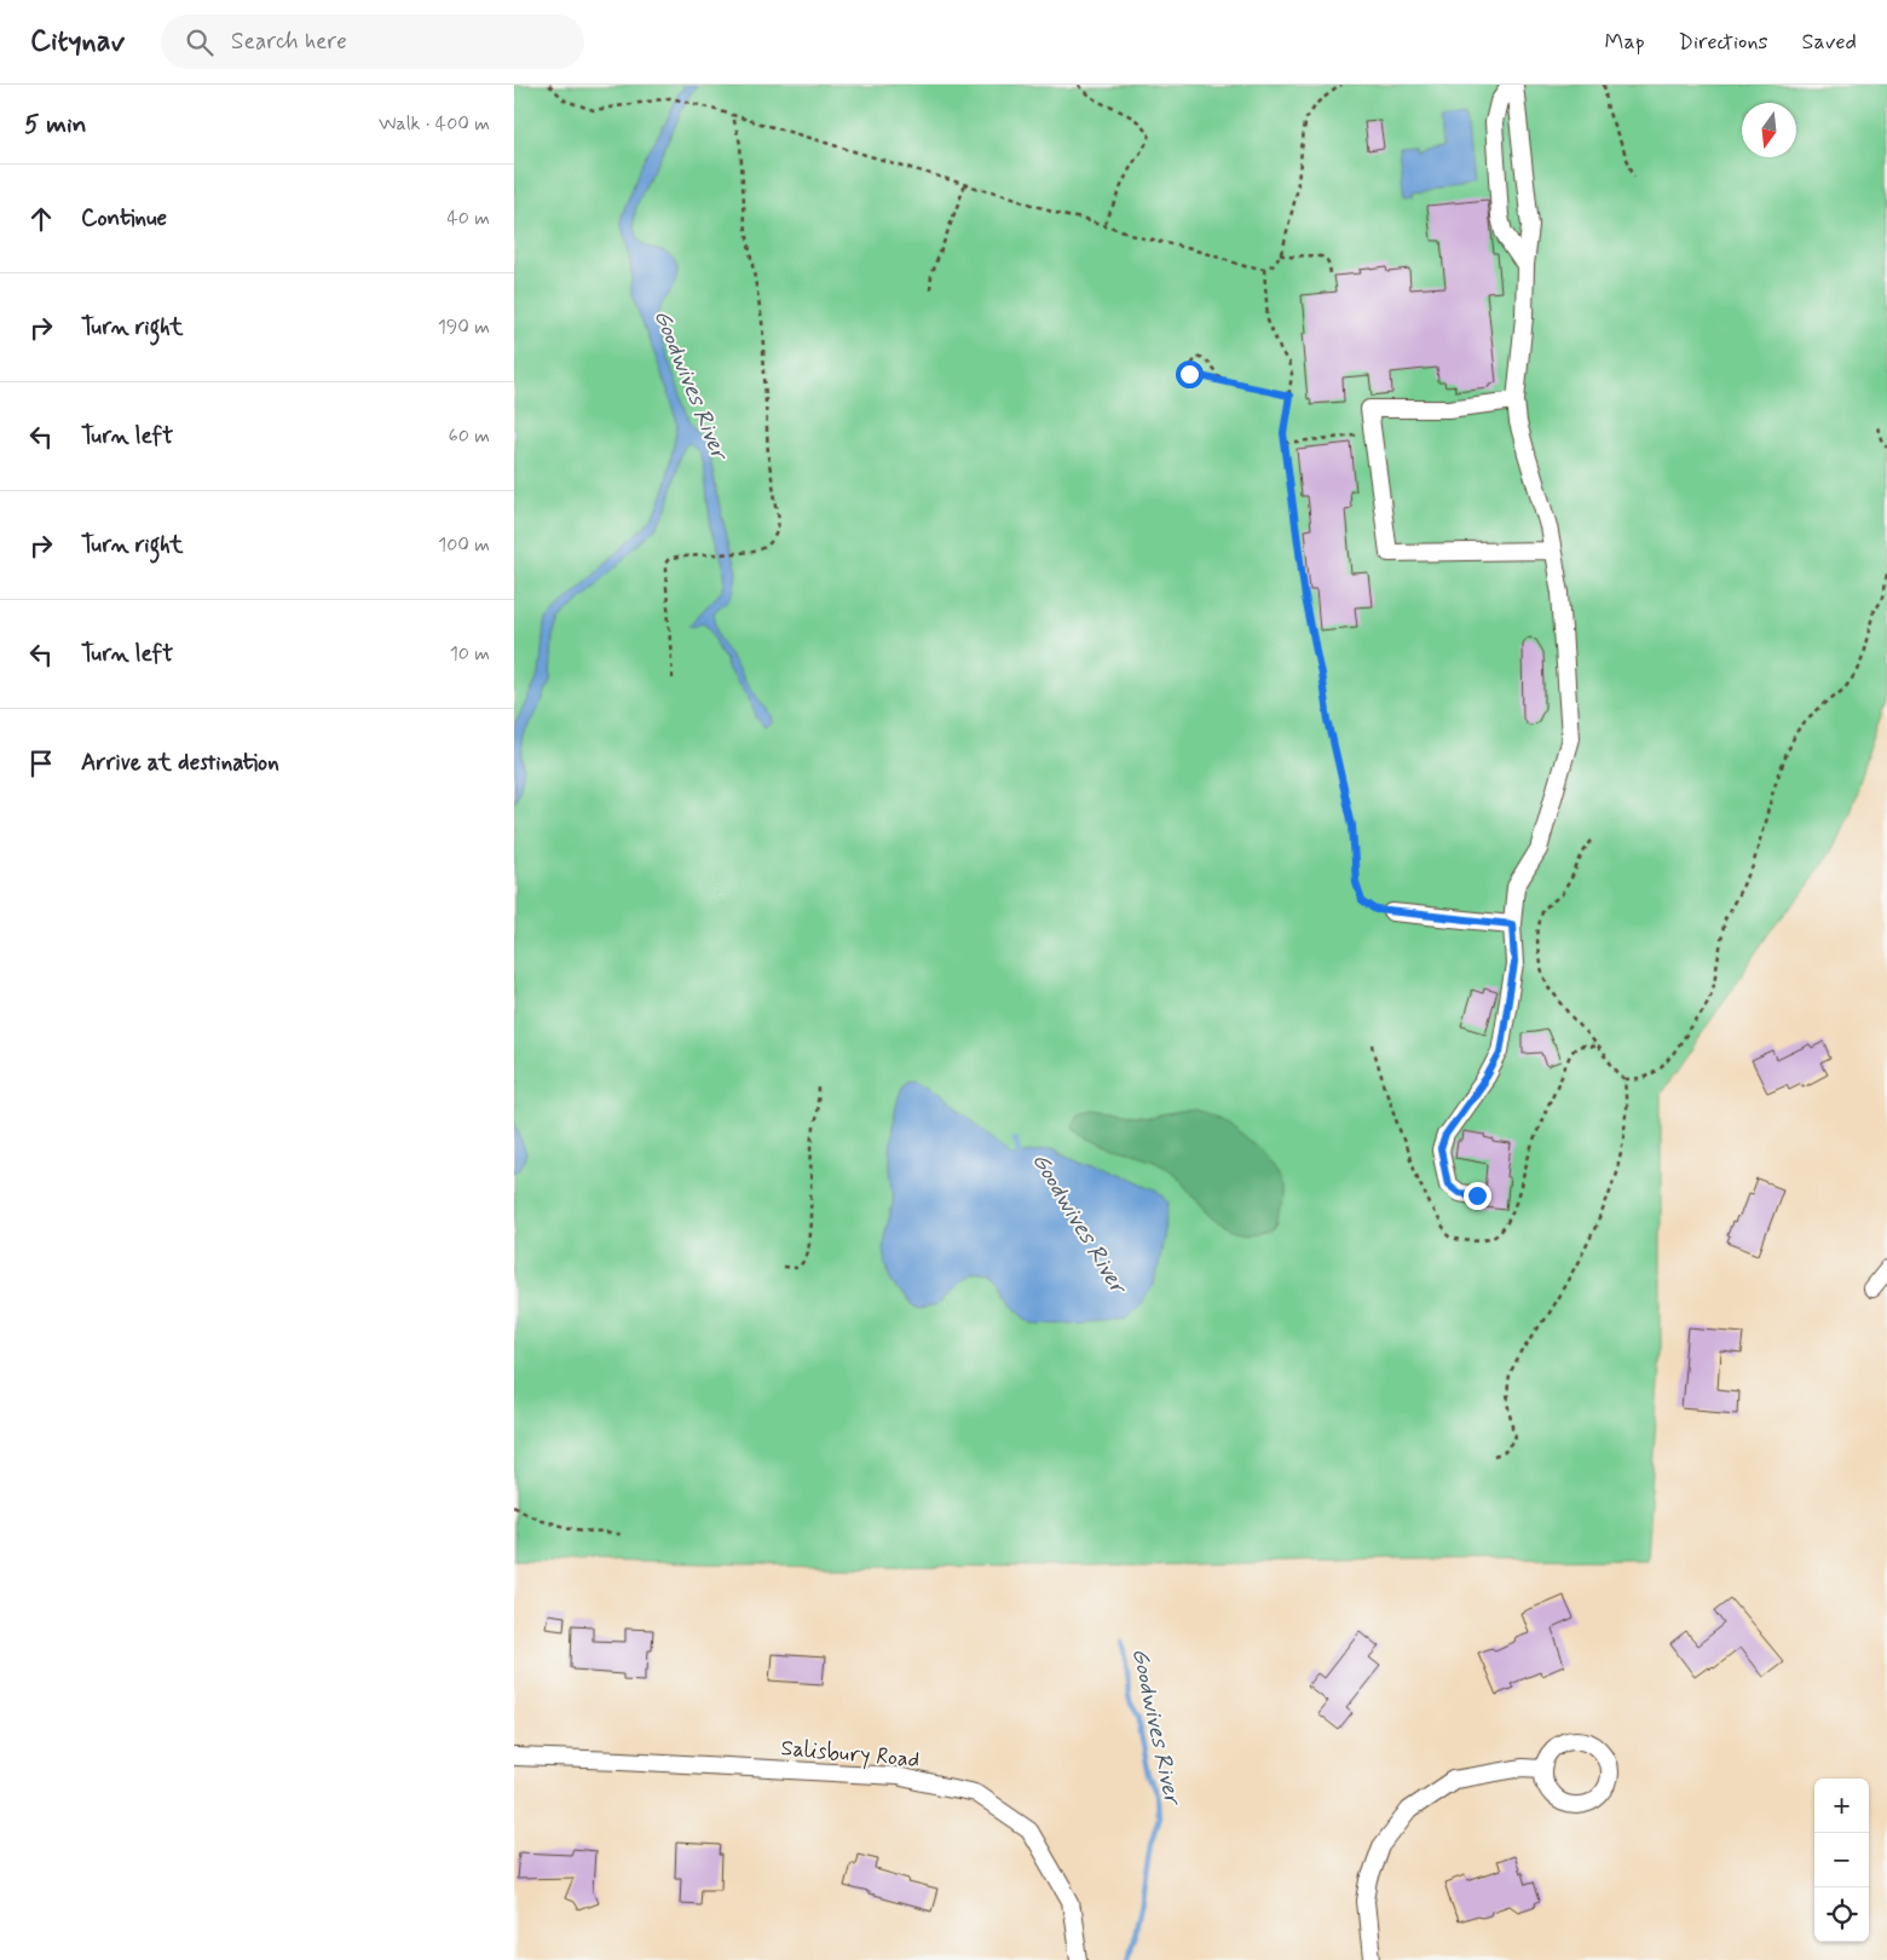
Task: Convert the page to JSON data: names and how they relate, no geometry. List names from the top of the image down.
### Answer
{
  "streets": {
    "street": ["Salisbury Road"]
  },
  "water": ["Goodwives River"],
  "north": "bottom",
  "page": {
    "header": "Citynav",
    "search": "Search here",
    "nav": ["Map", "Directions", "Saved"],
    "heading": ["5 min", "Walk · 400 m"],
    "list": [
      ["Continue", "40 m"],
      ["Turn right", "190 m"],
      ["Turn left", "60 m"],
      ["Turn right", "100 m"],
      ["Turn left", "10 m"],
      "Arrive at destination"
    ],
    "map_buttons": ["+", "−"]
  }
}
